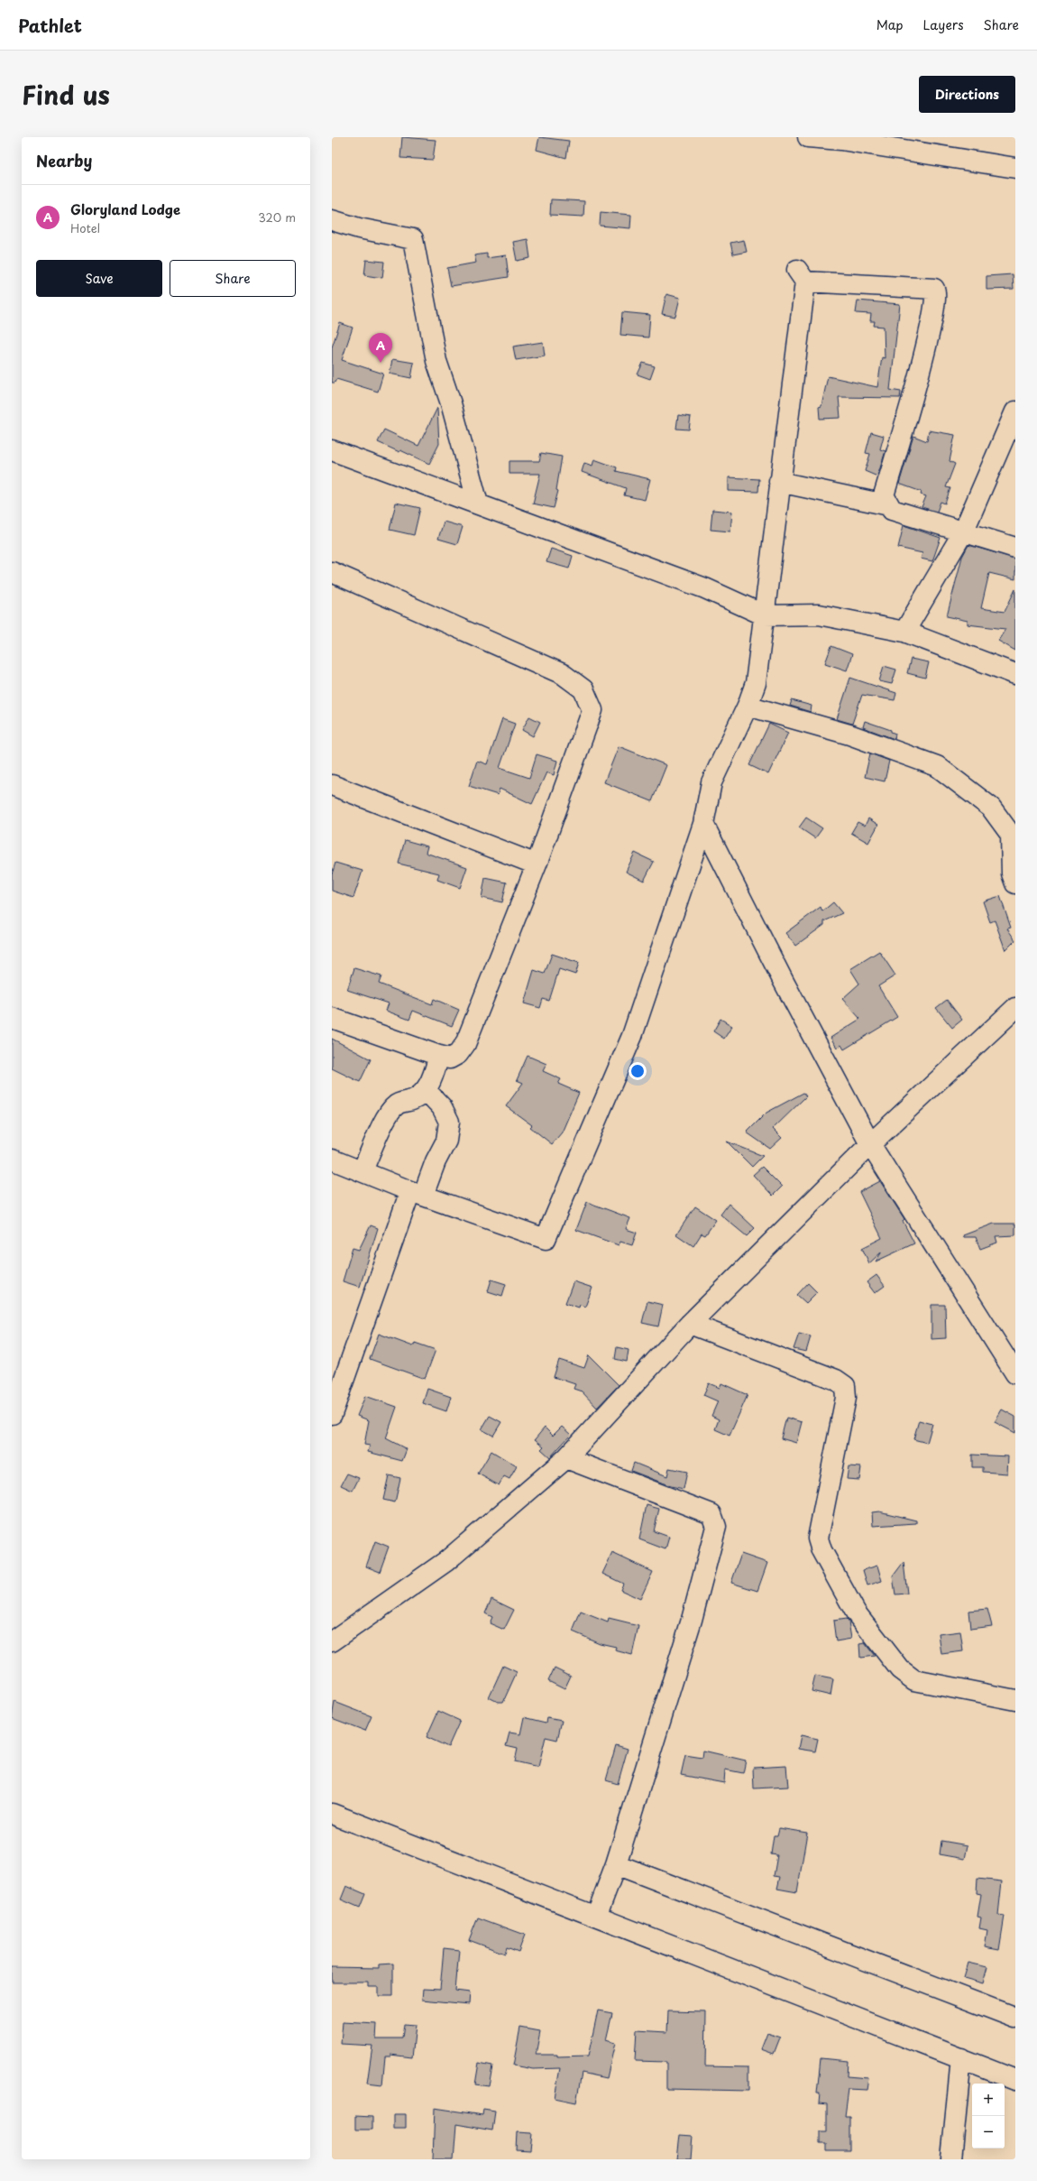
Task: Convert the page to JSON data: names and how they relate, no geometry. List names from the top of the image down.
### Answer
{
  "page": {
    "header": "Pathlet",
    "nav": ["Map", "Layers", "Share"],
    "title": "Find us",
    "buttons": [
      "Directions",
      ["Save", "Share"]
    ],
    "heading": "Nearby",
    "list": [
      {
        "mark": "A",
        "name": "Gloryland Lodge",
        "note": "Hotel",
        "value": "320 m"
      }
    ],
    "pins": "A",
    "map_buttons": ["+", "−"]
  }
}
